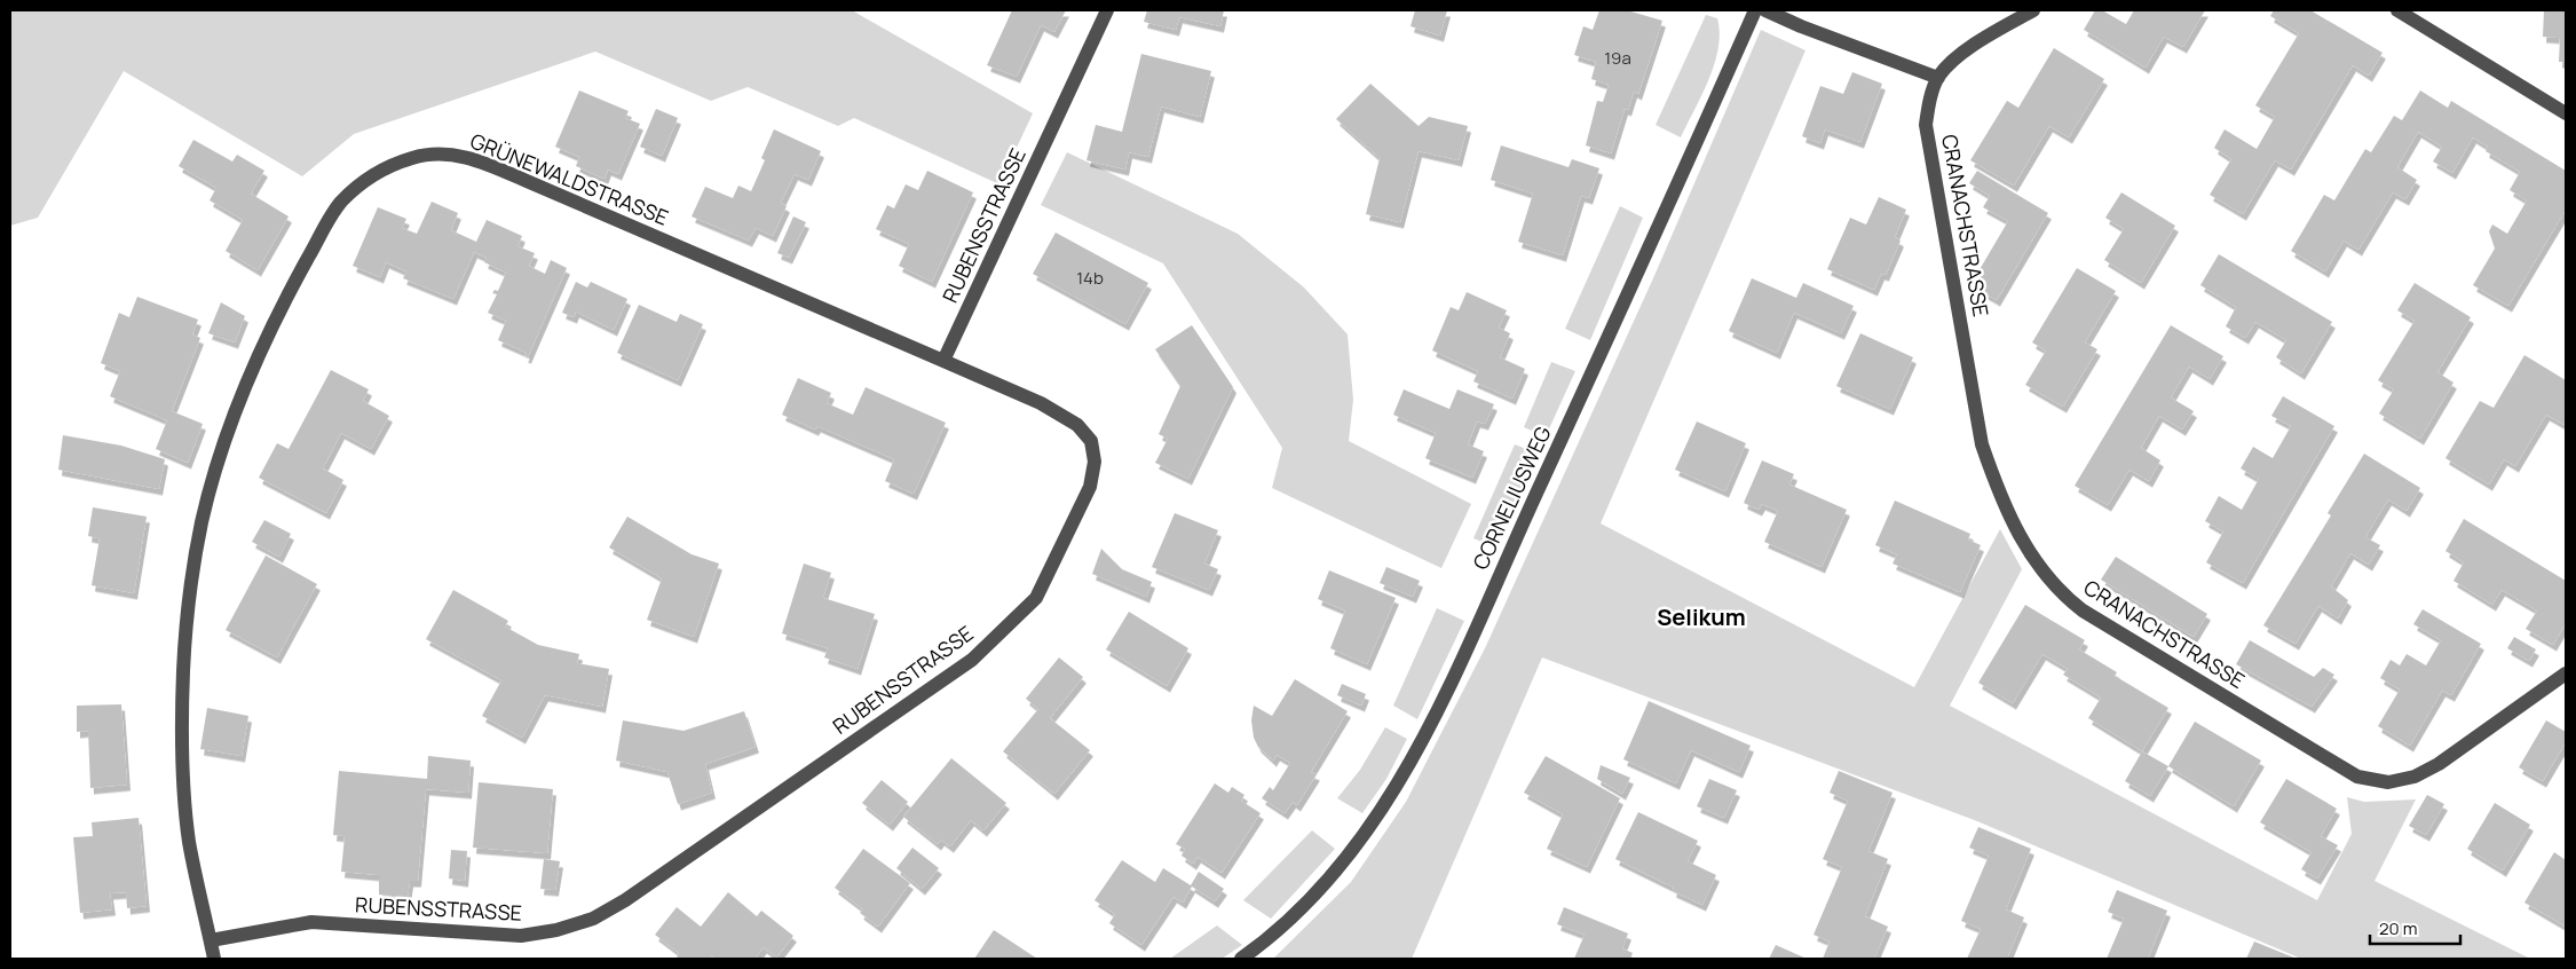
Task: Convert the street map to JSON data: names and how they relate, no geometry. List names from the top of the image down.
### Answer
{
  "streets": {
    "street": [
      "GRÜNEWALDSTRASSE",
      "RUBENSSTRASSE",
      "CRANACHSTRASSE",
      "CORNELIUSWEG"
    ]
  },
  "crossings": [
    ["GRÜNEWALDSTRASSE", "RUBENSSTRASSE"]
  ],
  "districts": ["Selikum"],
  "house_numbers": ["19a", "14b"],
  "scale_bar": "20 m"
}
